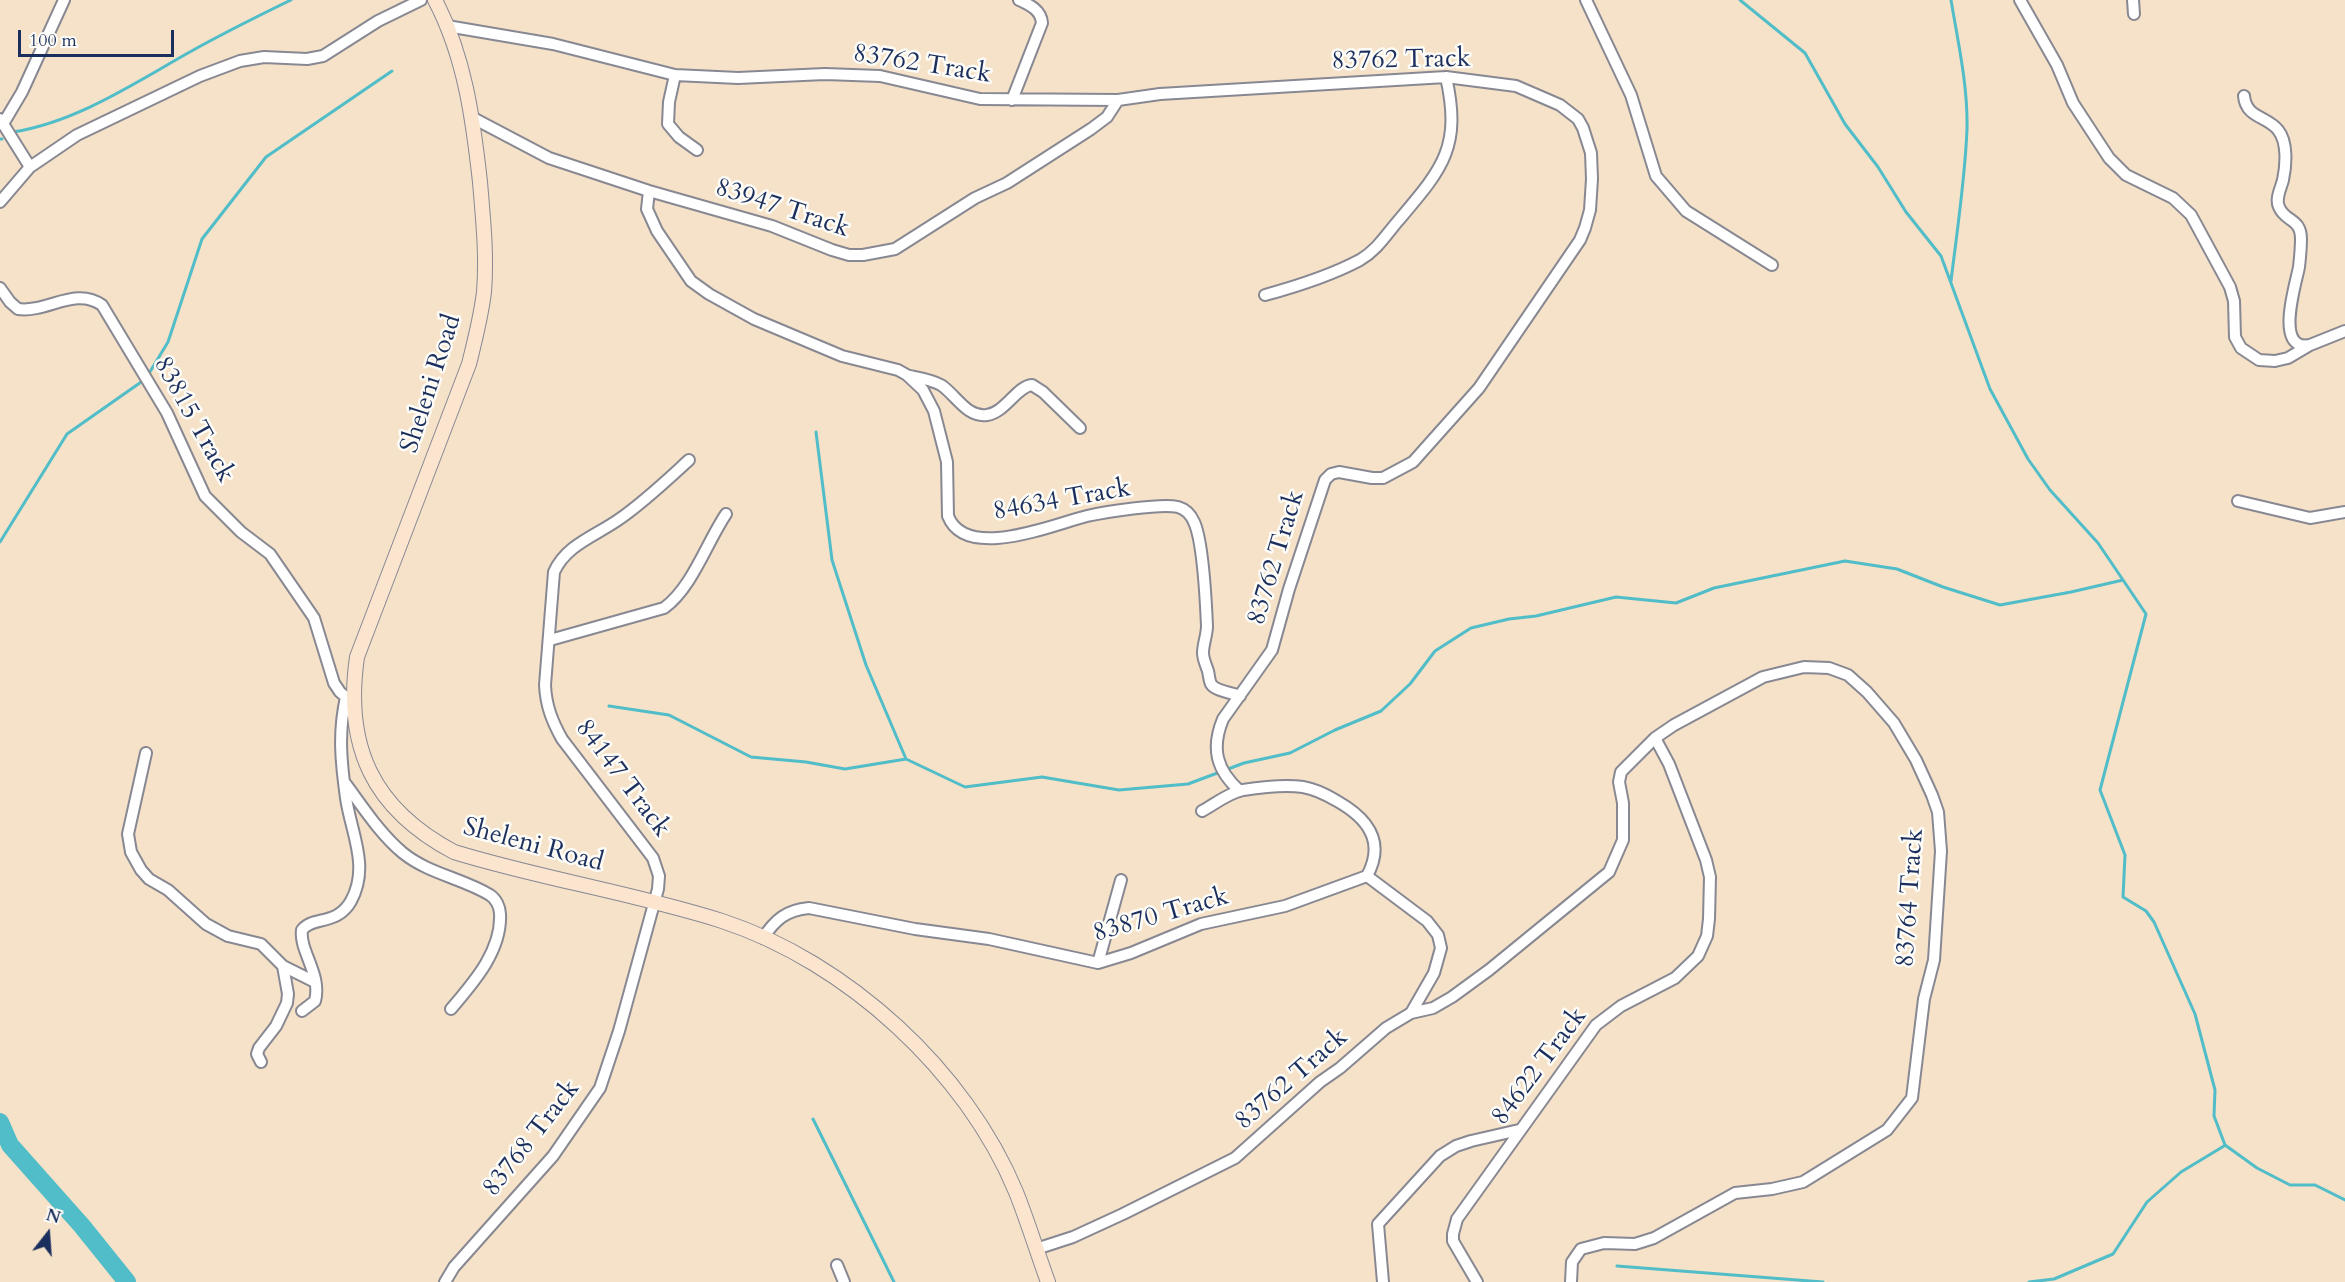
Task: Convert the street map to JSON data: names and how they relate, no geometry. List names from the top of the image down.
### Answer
{
  "streets": {
    "street": [
      "83762 Track",
      "83947 Track",
      "Sheleni Road",
      "83815 Track",
      "84634 Track",
      "84147 Track",
      "83764 Track",
      "83870 Track",
      "84622 Track",
      "83768 Track"
    ]
  },
  "crossings": [
    ["83762 Track", "83947 Track"],
    ["83762 Track", "Sheleni Road"],
    ["83762 Track", "84634 Track"],
    ["83762 Track", "83764 Track"],
    ["83762 Track", "83870 Track"],
    ["83947 Track", "Sheleni Road"],
    ["83947 Track", "84634 Track"],
    ["Sheleni Road", "83815 Track"],
    ["Sheleni Road", "84147 Track"],
    ["Sheleni Road", "83870 Track"],
    ["Sheleni Road", "83768 Track"],
    ["84147 Track", "83768 Track"],
    ["83764 Track", "84622 Track"]
  ],
  "scale_bar": "100 m",
  "north": "top"
}
